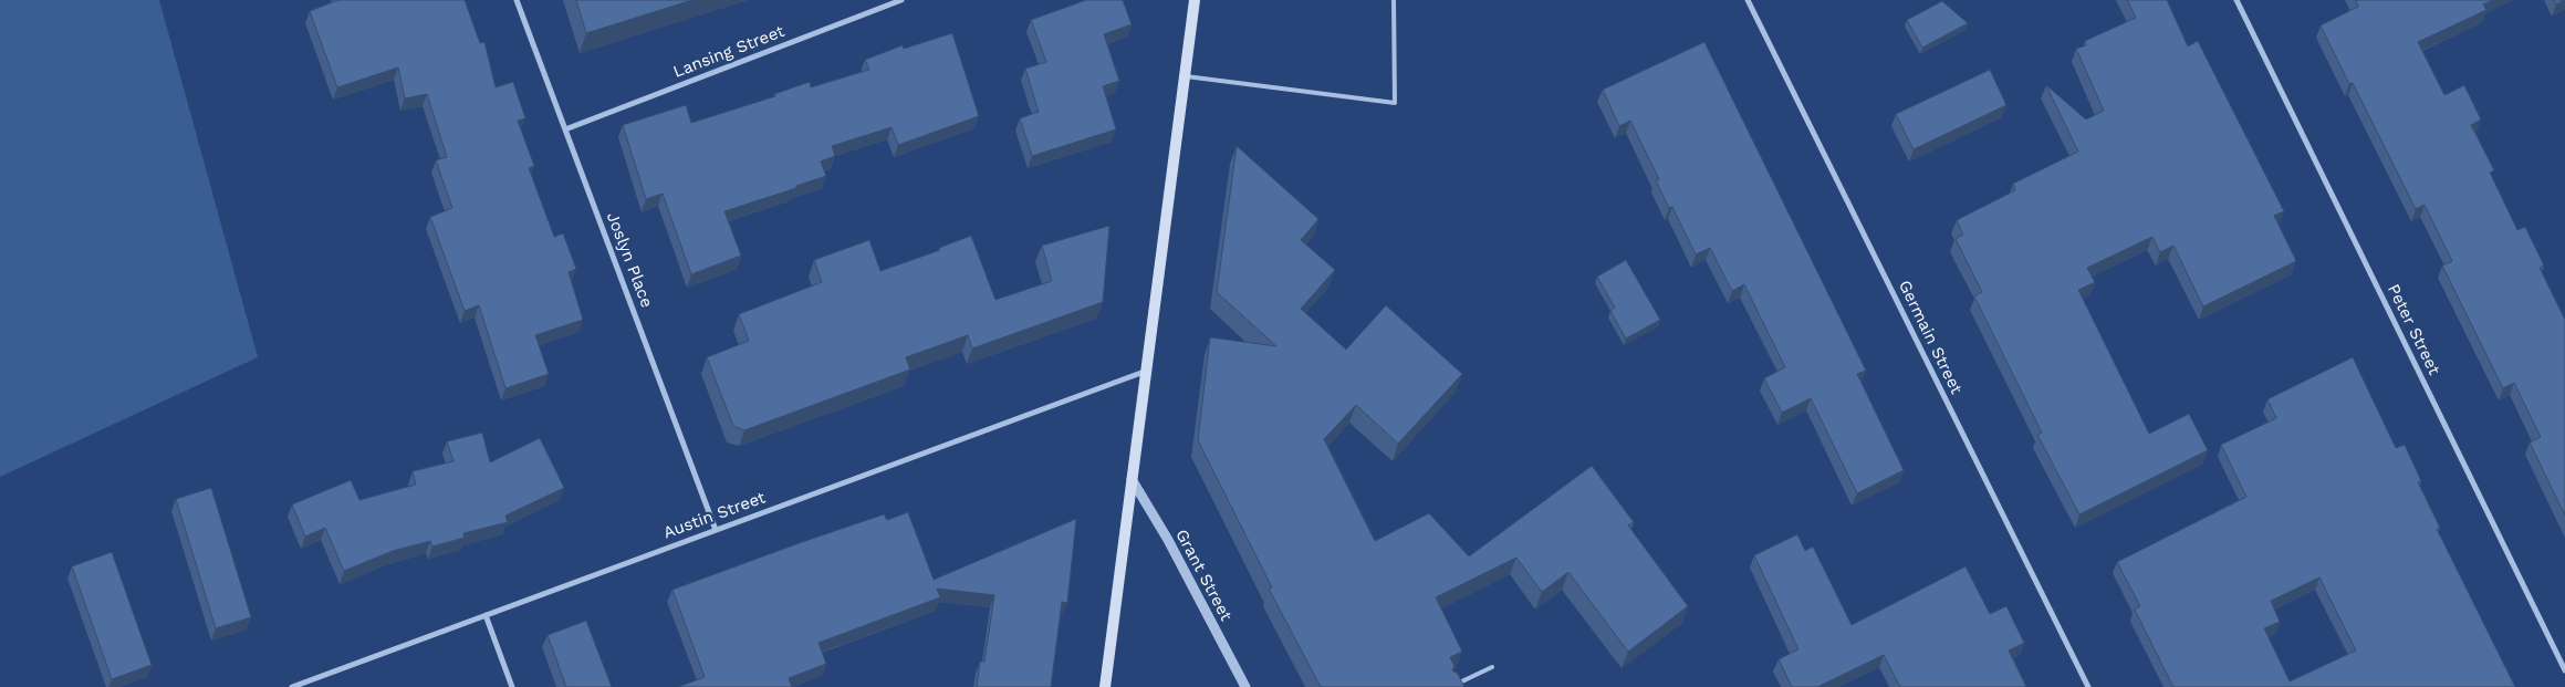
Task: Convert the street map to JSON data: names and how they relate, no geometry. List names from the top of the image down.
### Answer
{
  "streets": {
    "street": [
      "Lansing Street",
      "Joslyn Place",
      "Peter Street",
      "Germain Street",
      "Austin Street",
      "Grant Street"
    ]
  },
  "crossings": [
    ["Lansing Street", "Joslyn Place"],
    ["Joslyn Place", "Austin Street"]
  ]
}
